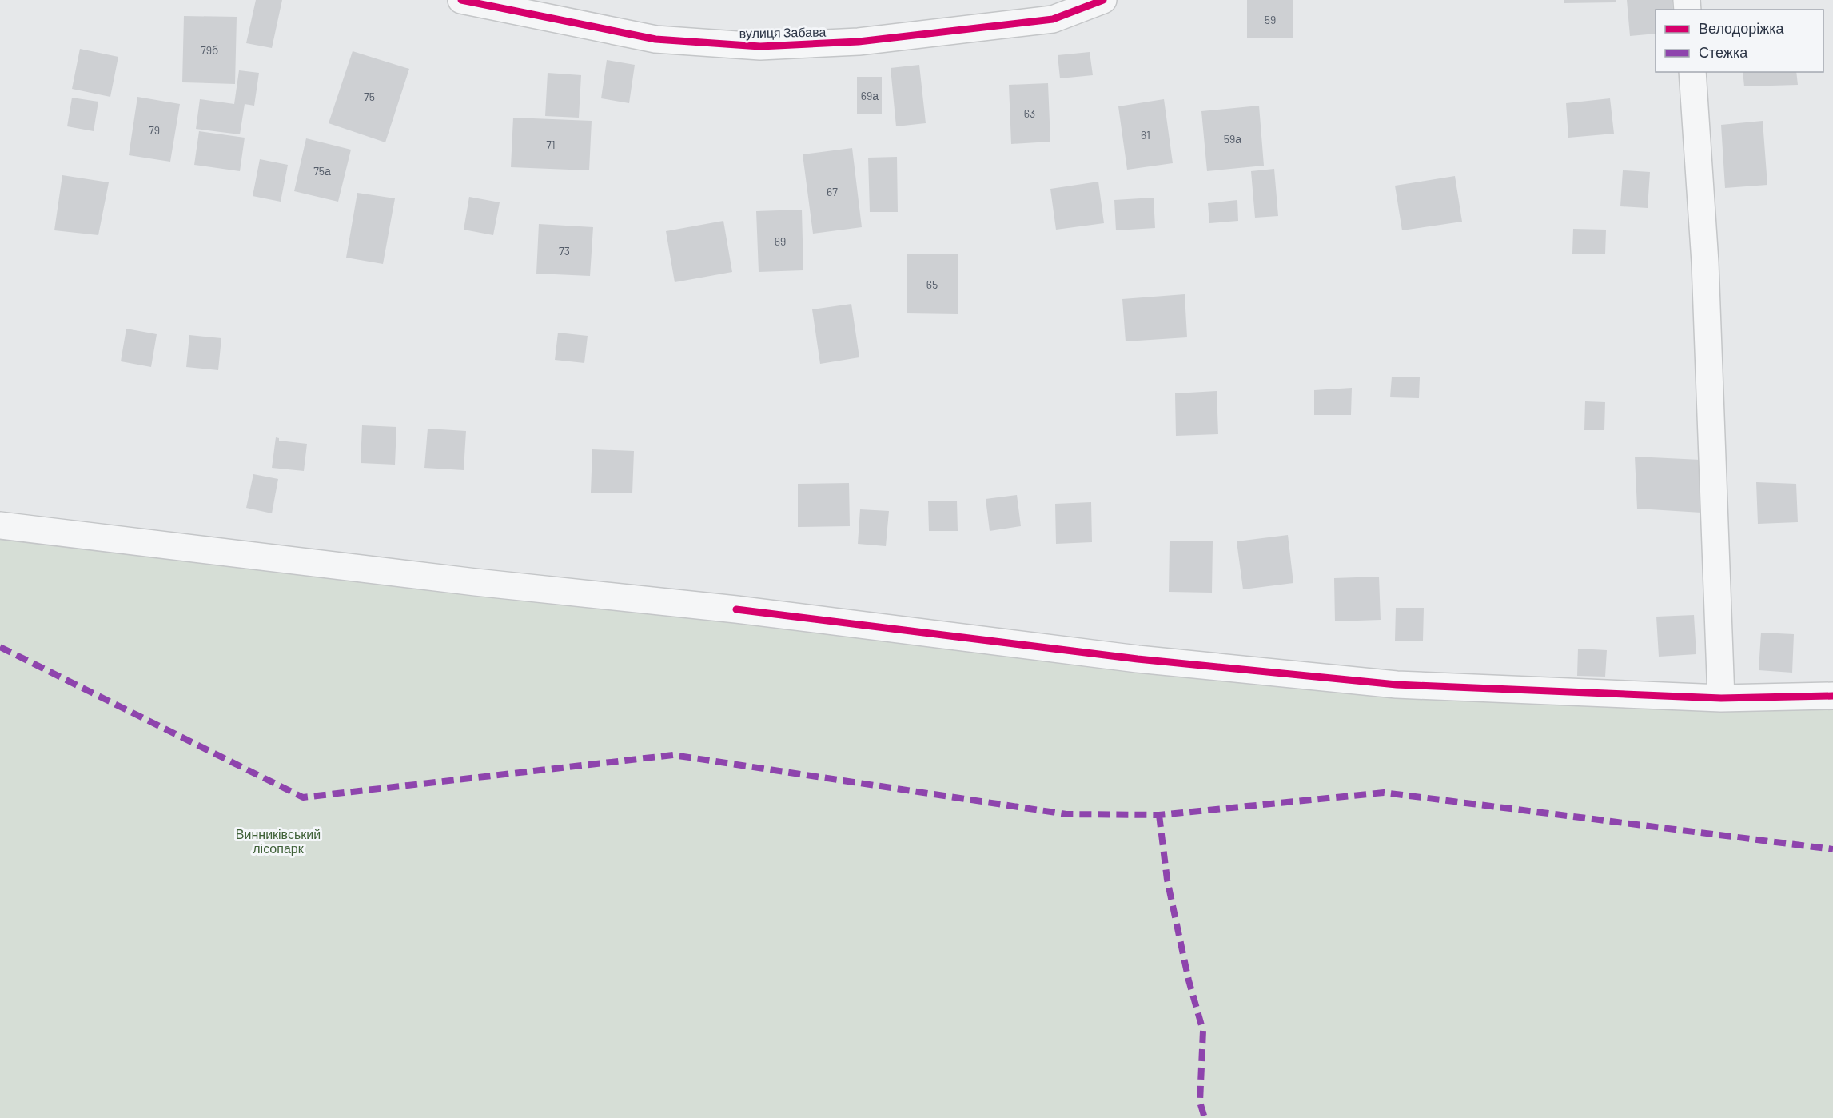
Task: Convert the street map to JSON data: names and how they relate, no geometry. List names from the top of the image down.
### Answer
{
  "streets": {
    "street": ["вулиця Забава"]
  },
  "parks": ["Винниківський лісопарк"],
  "house_numbers": [
    "59",
    "79б",
    "69а",
    "75",
    "63",
    "79",
    "61",
    "59а",
    "71",
    "75а",
    "67",
    "69",
    "73",
    "65"
  ],
  "legend": ["Велодоріжка", "Стежка"]
}
